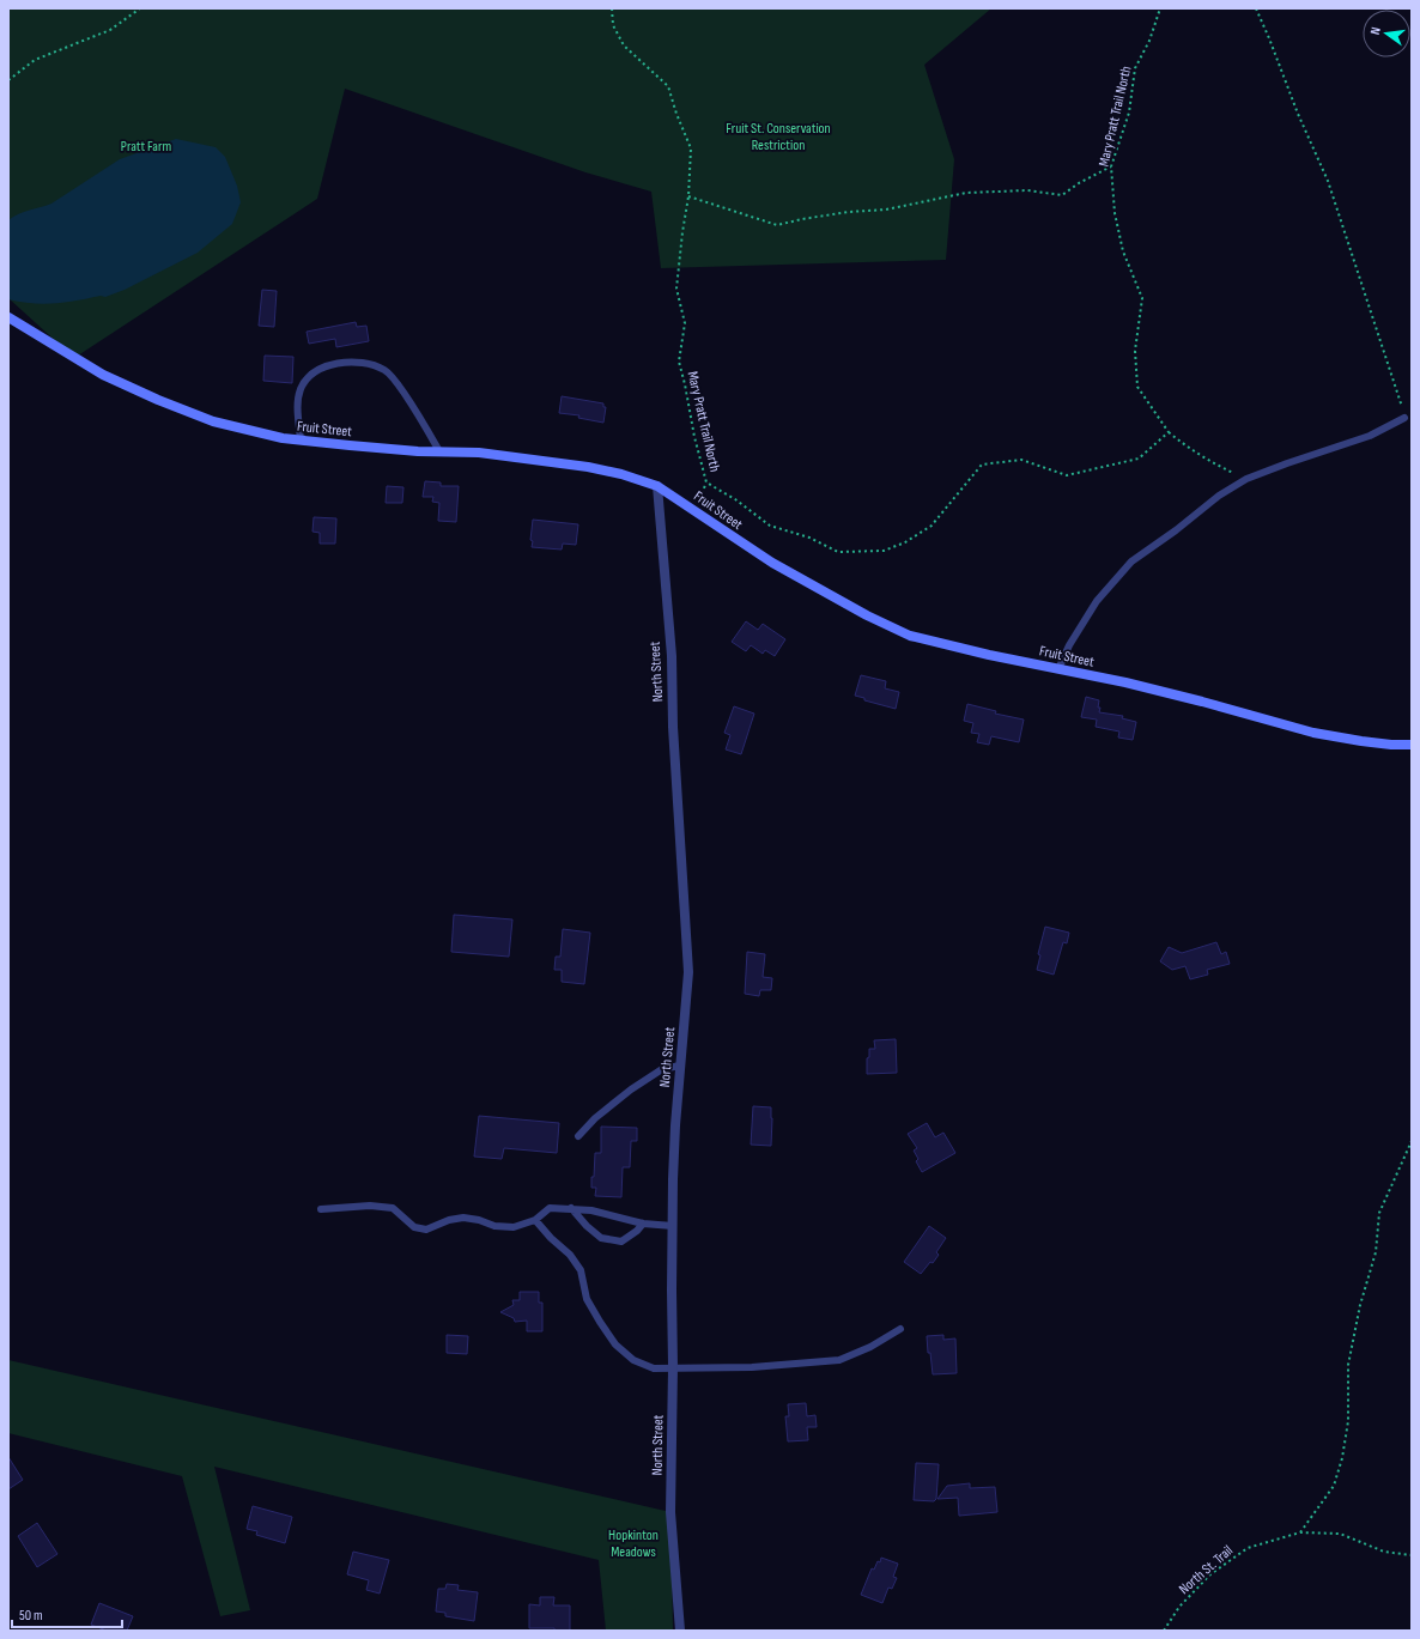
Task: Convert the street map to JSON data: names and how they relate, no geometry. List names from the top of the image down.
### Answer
{
  "streets": {
    "street": ["Fruit Street", "North Street"],
    "path": ["Mary Pratt Trail North", "North St. Trail"]
  },
  "crossings": [
    ["Fruit Street", "North Street"]
  ],
  "parks": ["Fruit St. Conservation Restriction", "Pratt Farm", "Hopkinton Meadows"],
  "scale_bar": "50 m",
  "north": "left"
}
